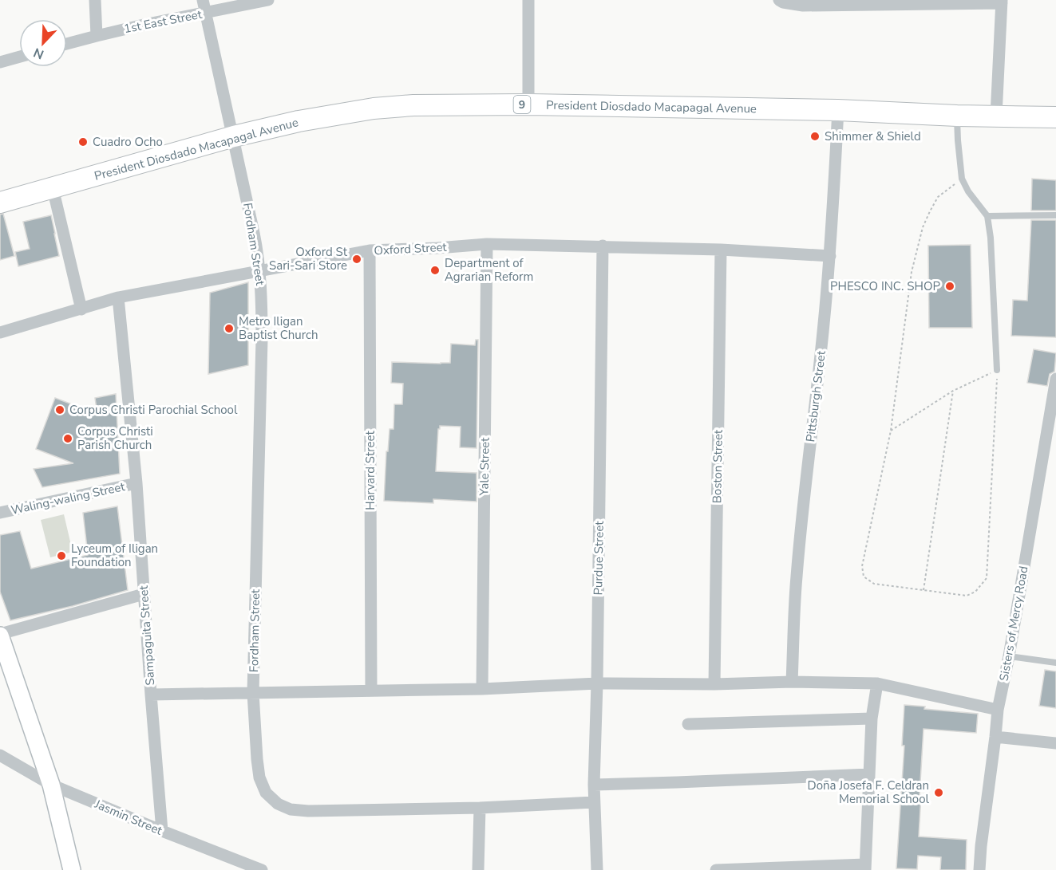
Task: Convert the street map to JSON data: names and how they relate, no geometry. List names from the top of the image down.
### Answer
{
  "streets": {
    "highway": ["9", "President Diosdado Macapagal Avenue"],
    "street": [
      "1st East Street",
      "Fordham Street",
      "Oxford Street",
      "Pittsburgh Street",
      "Yale Street",
      "Boston Street",
      "Harvard Street",
      "Waling-waling Street",
      "Purdue Street",
      "Sisters of Mercy Road",
      "Sampaguita Street",
      "Jasmin Street"
    ]
  },
  "crossings": [
    ["1st East Street", "Fordham Street"],
    ["President Diosdado Macapagal Avenue", "Fordham Street"],
    ["President Diosdado Macapagal Avenue", "Pittsburgh Street"],
    ["Fordham Street", "Oxford Street"],
    ["Fordham Street", "Purdue Street"],
    ["Oxford Street", "Pittsburgh Street"],
    ["Oxford Street", "Yale Street"],
    ["Oxford Street", "Boston Street"],
    ["Oxford Street", "Harvard Street"],
    ["Oxford Street", "Purdue Street"],
    ["Oxford Street", "Sampaguita Street"],
    ["Waling-waling Street", "Sampaguita Street"],
    ["Sampaguita Street", "Jasmin Street"]
  ],
  "places": [
    "Shimmer & Shield",
    "Cuadro Ocho",
    "Oxford St Sari-Sari Store",
    "Department of Agrarian Reform",
    "PHESCO INC. SHOP",
    "Metro Iligan Baptist Church",
    "Corpus Christi Parochial School",
    "Corpus Christi Parish Church",
    "Lyceum of Iligan Foundation",
    "Doña Josefa F. Celdran Memorial School"
  ],
  "north": "bottom left"
}
